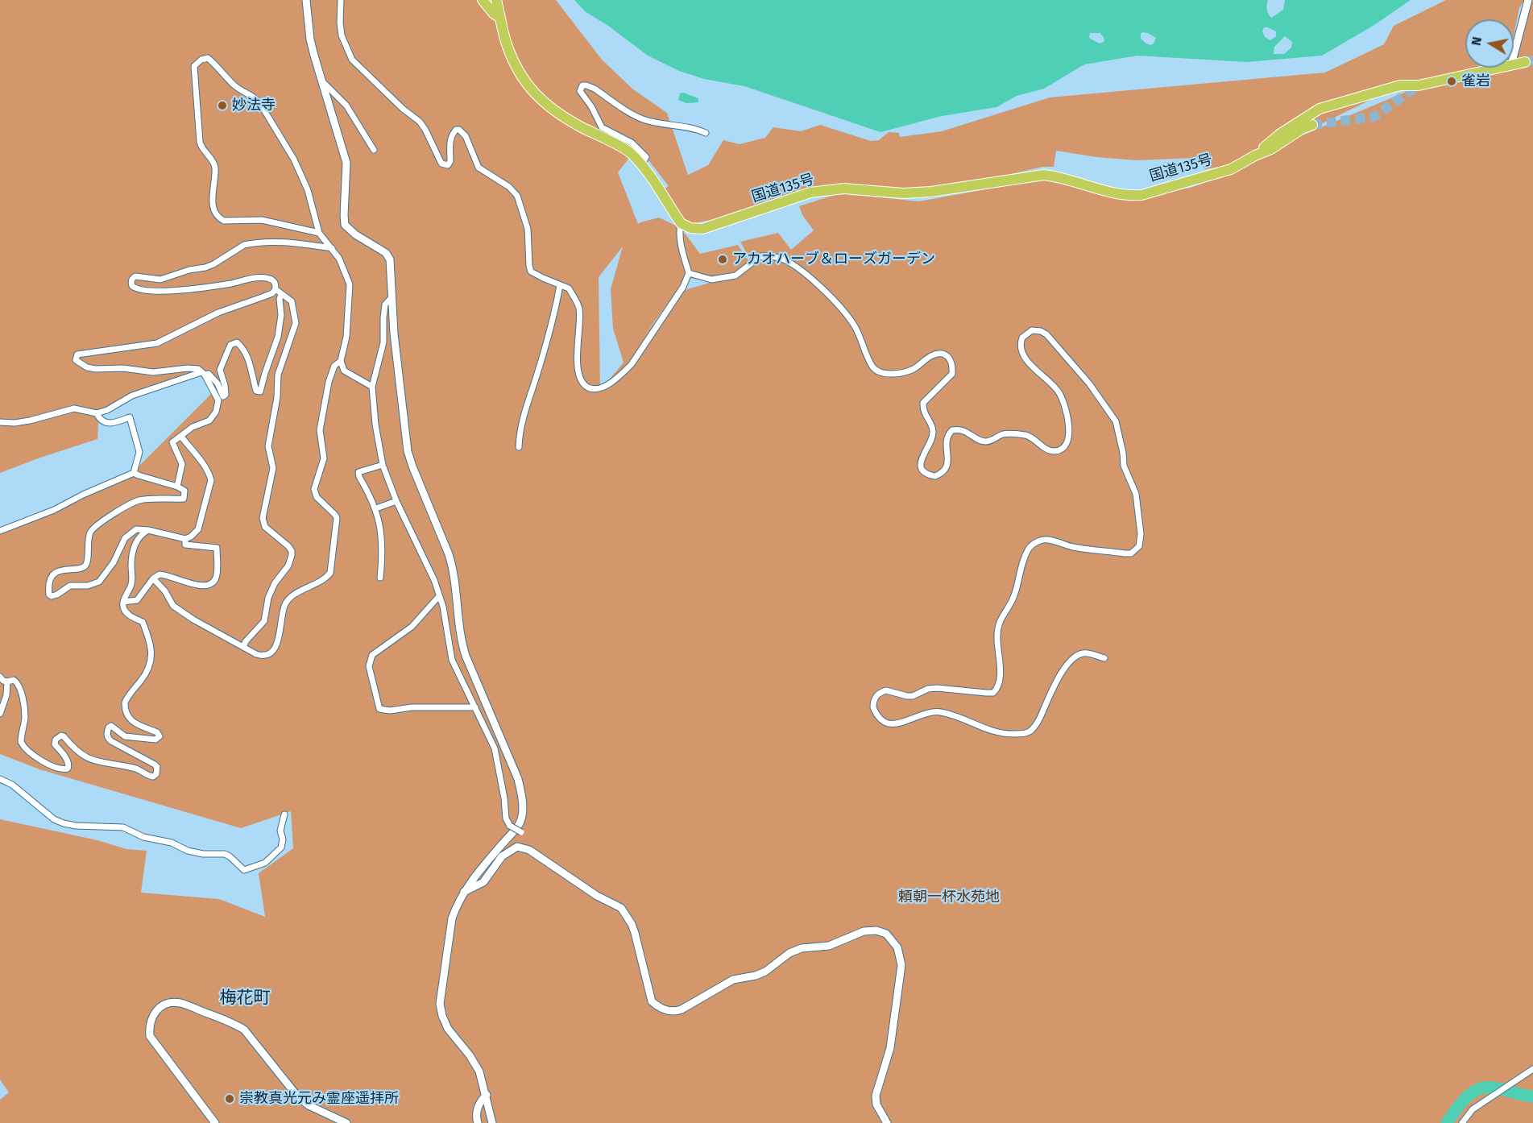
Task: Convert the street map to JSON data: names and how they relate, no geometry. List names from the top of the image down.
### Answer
{
  "streets": {
    "highway": ["国道135号"]
  },
  "districts": ["梅花町"],
  "parks": ["頼朝一杯水苑地"],
  "places": [
    "雀岩",
    "妙法寺",
    "アカオハーブ＆ローズガーデン",
    "崇教真光元み霊座遥拝所"
  ],
  "north": "left"
}
